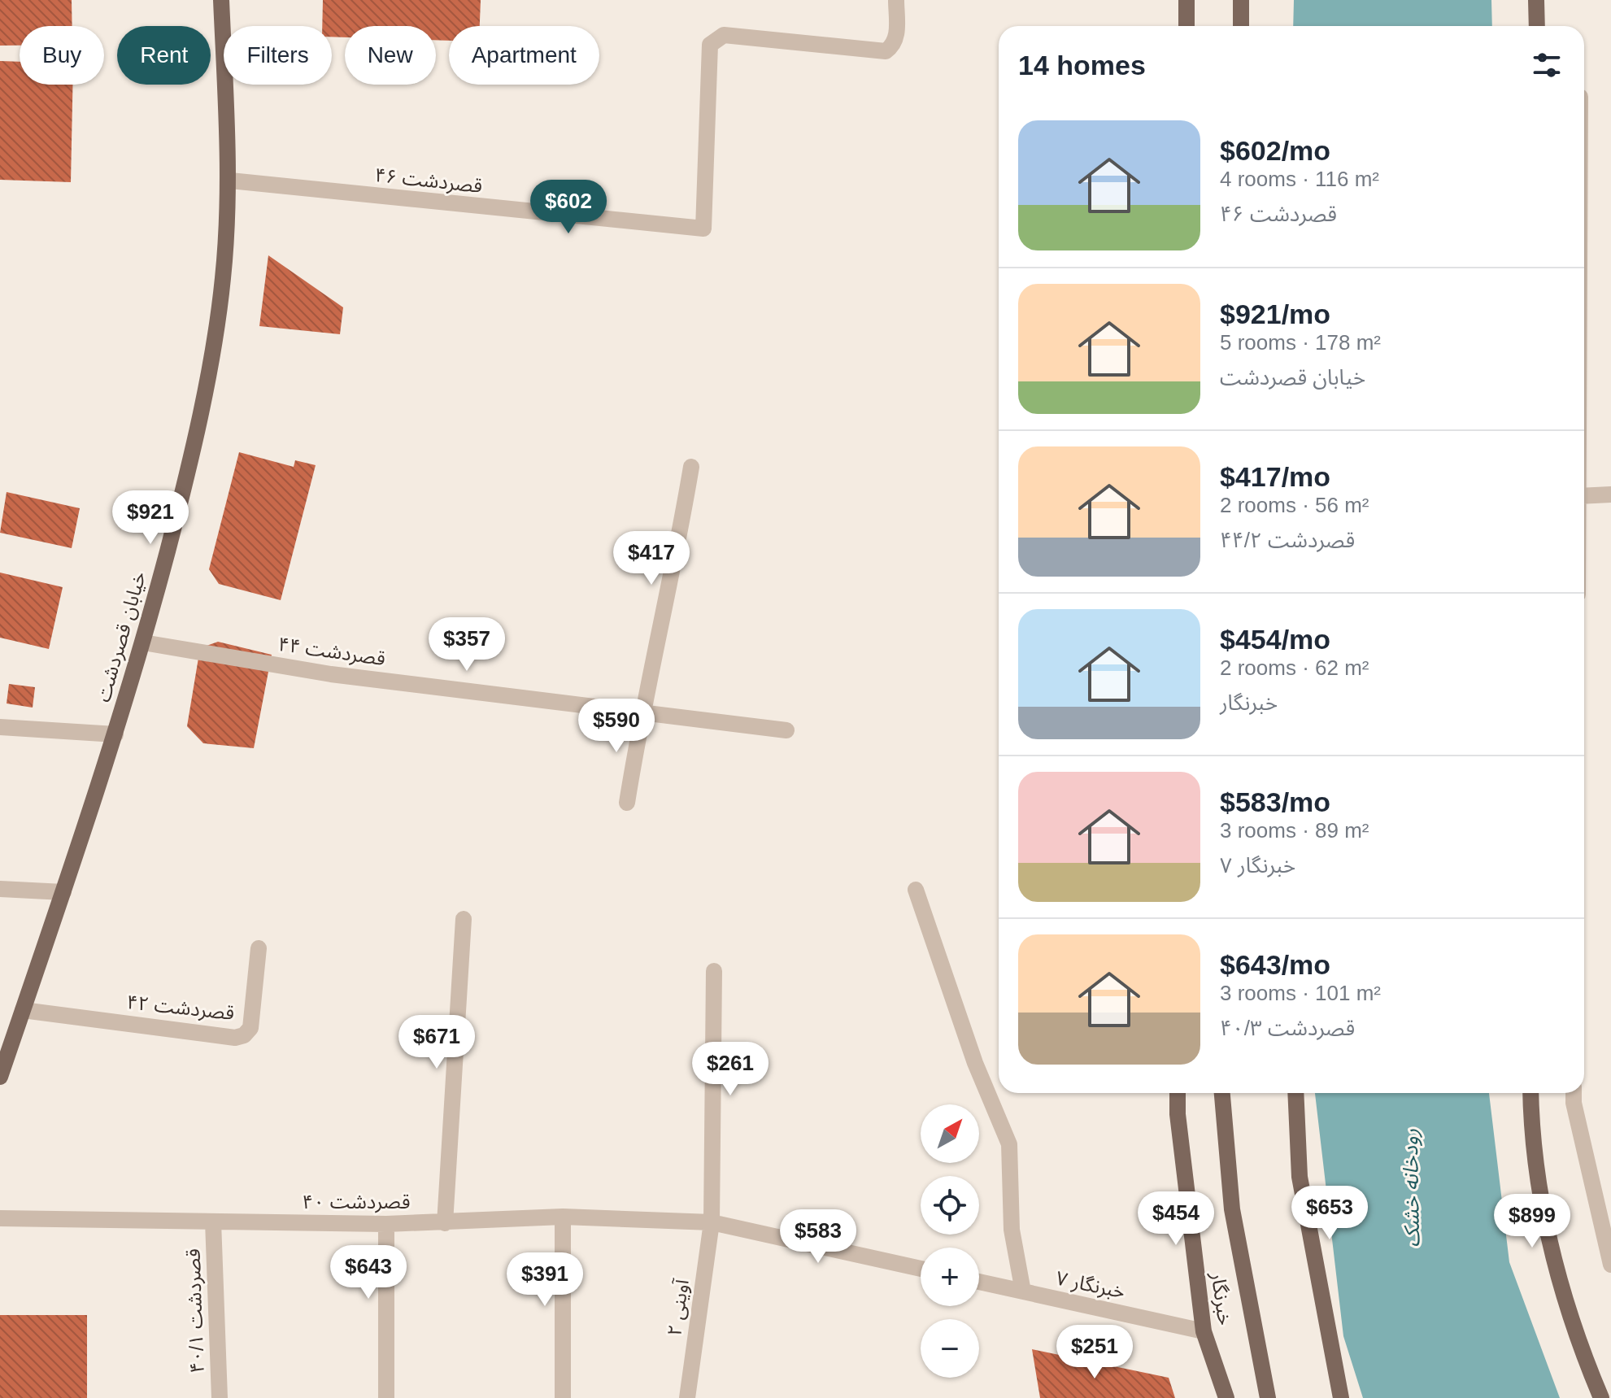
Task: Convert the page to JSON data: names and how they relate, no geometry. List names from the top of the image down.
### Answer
{
  "streets": {
    "main road": ["خیابان قصردشت", "خبرنگار"],
    "street": [
      "۴۶ قصردشت",
      "۴۴ قصردشت",
      "۴۲ قصردشت",
      "۴۰ قصردشت",
      "۷ خبرنگار",
      "۲ آوینی",
      "۴۰/۱ قصردشت"
    ]
  },
  "crossings": [
    ["۴۶ قصردشت", "خیابان قصردشت"],
    ["خیابان قصردشت", "۴۴ قصردشت"],
    ["خیابان قصردشت", "۴۲ قصردشت"],
    ["۴۰ قصردشت", "۲ آوینی"],
    ["۴۰ قصردشت", "۴۰/۱ قصردشت"],
    ["۷ خبرنگار", "خبرنگار"]
  ],
  "water": ["رودخانه خشک"],
  "north": "top right",
  "page": {
    "chip": [
      "Buy",
      "Rent",
      "Filters",
      "New",
      "Apartment"
    ],
    "heading": "14 homes",
    "list": [
      {
        "name": "$602/mo",
        "note": "4 rooms · 116 m² · ۴۶ قصردشت"
      },
      {
        "name": "$921/mo",
        "note": "5 rooms · 178 m² · خیابان قصردشت"
      },
      {
        "name": "$417/mo",
        "note": "2 rooms · 56 m² · ۴۴/۲ قصردشت"
      },
      {
        "name": "$454/mo",
        "note": "2 rooms · 62 m² · خبرنگار"
      },
      {
        "name": "$583/mo",
        "note": "3 rooms · 89 m² · ۷ خبرنگار"
      },
      {
        "name": "$643/mo",
        "note": "3 rooms · 101 m² · ۴۰/۳ قصردشت"
      }
    ],
    "price": [
      "$602",
      "$921",
      "$417",
      "$357",
      "$590",
      "$671",
      "$261",
      "$653",
      "$454",
      "$899",
      "$583",
      "$643",
      "$391",
      "$251"
    ],
    "map_buttons": ["+", "−"]
  }
}
